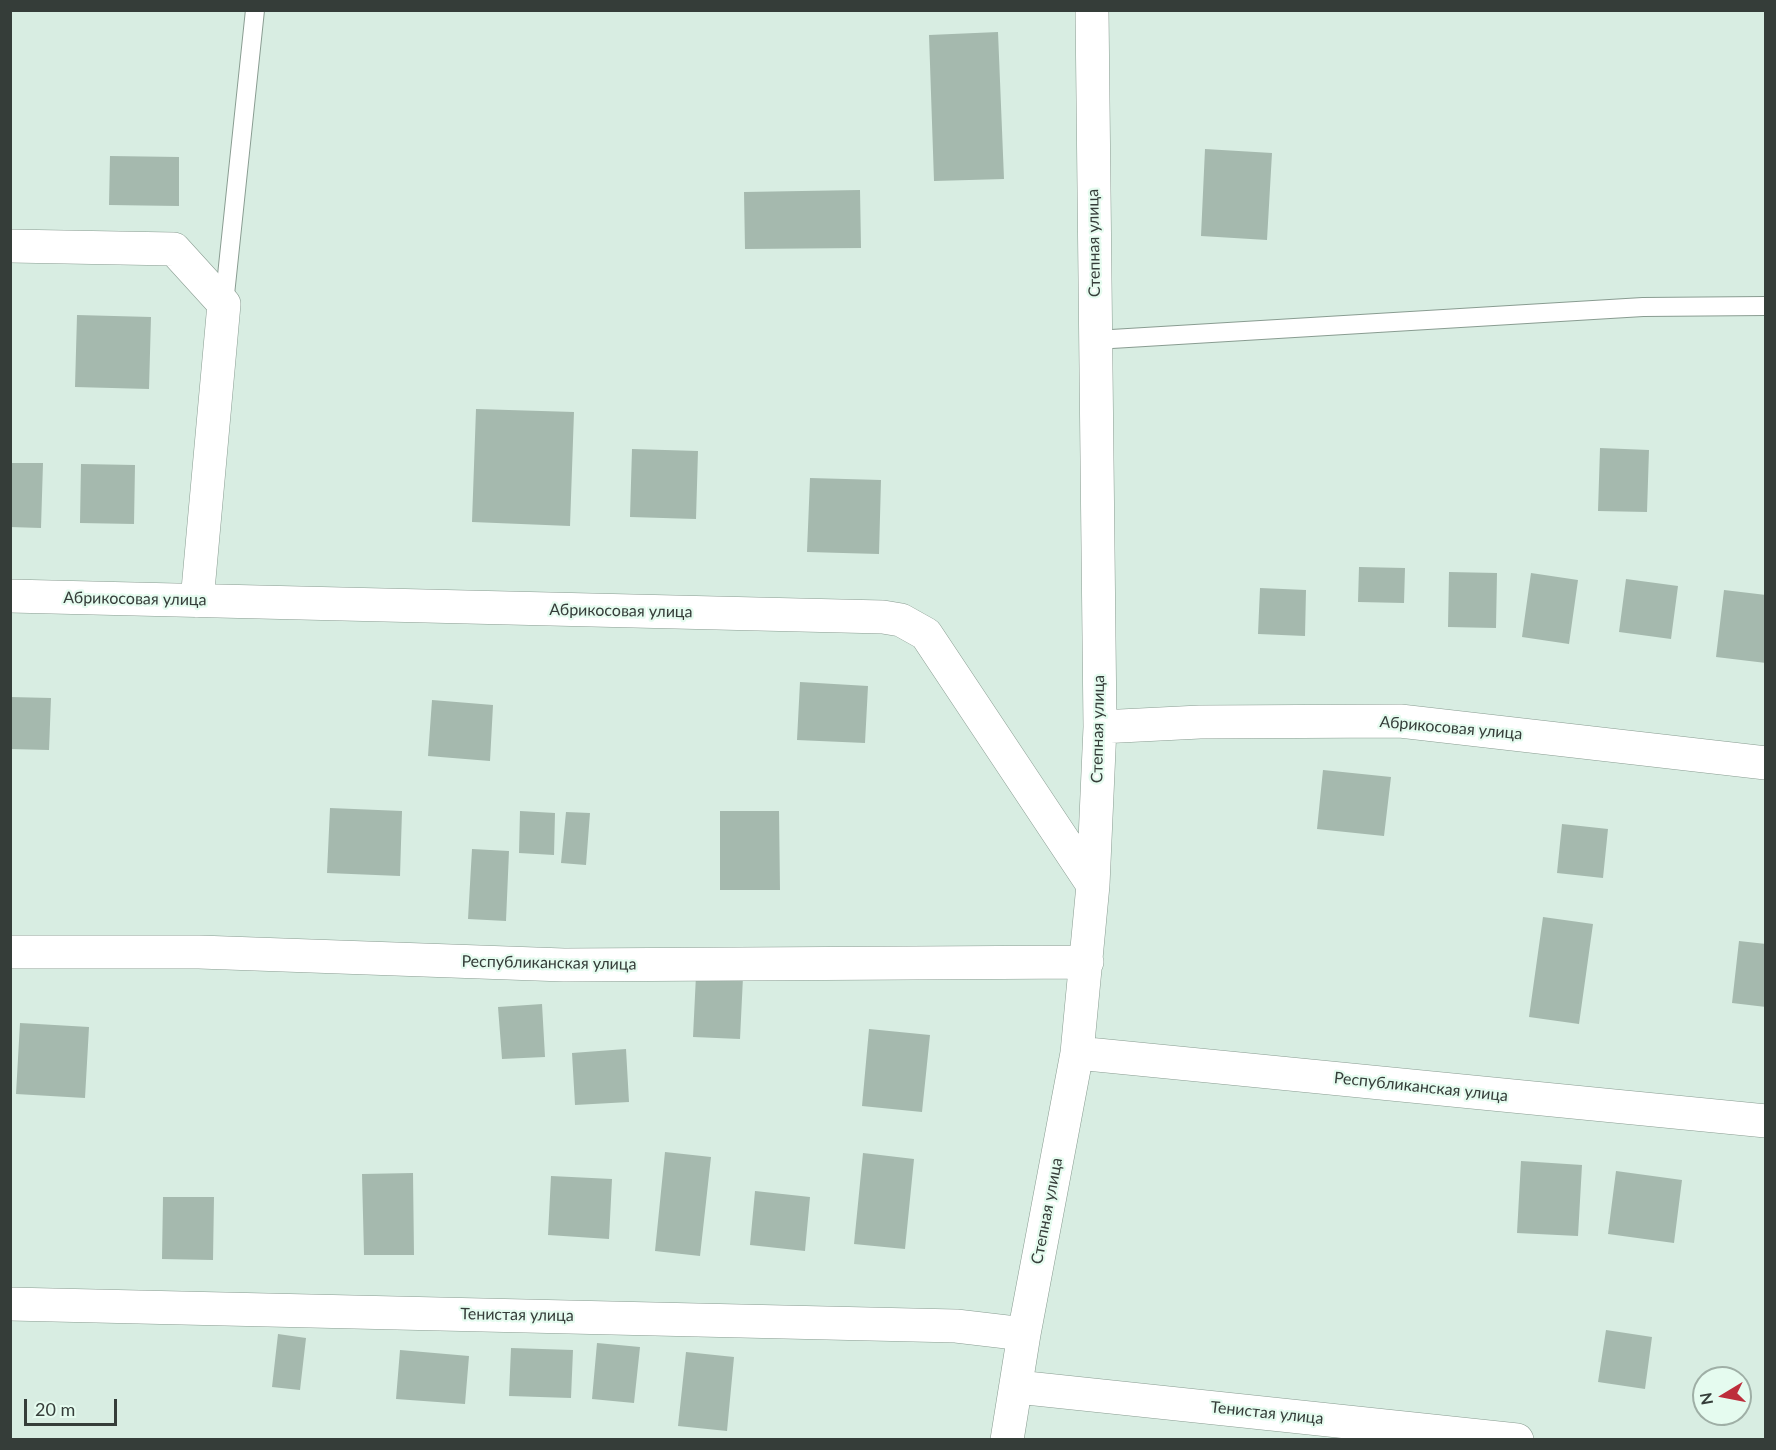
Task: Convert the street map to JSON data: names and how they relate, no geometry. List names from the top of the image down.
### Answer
{
  "streets": {
    "street": [
      "Степная улица",
      "Абрикосовая улица",
      "Республиканская улица",
      "Тенистая улица"
    ]
  },
  "crossings": [
    ["Степная улица", "Абрикосовая улица"],
    ["Степная улица", "Республиканская улица"],
    ["Степная улица", "Тенистая улица"]
  ],
  "scale_bar": "20 m",
  "north": "left"
}
